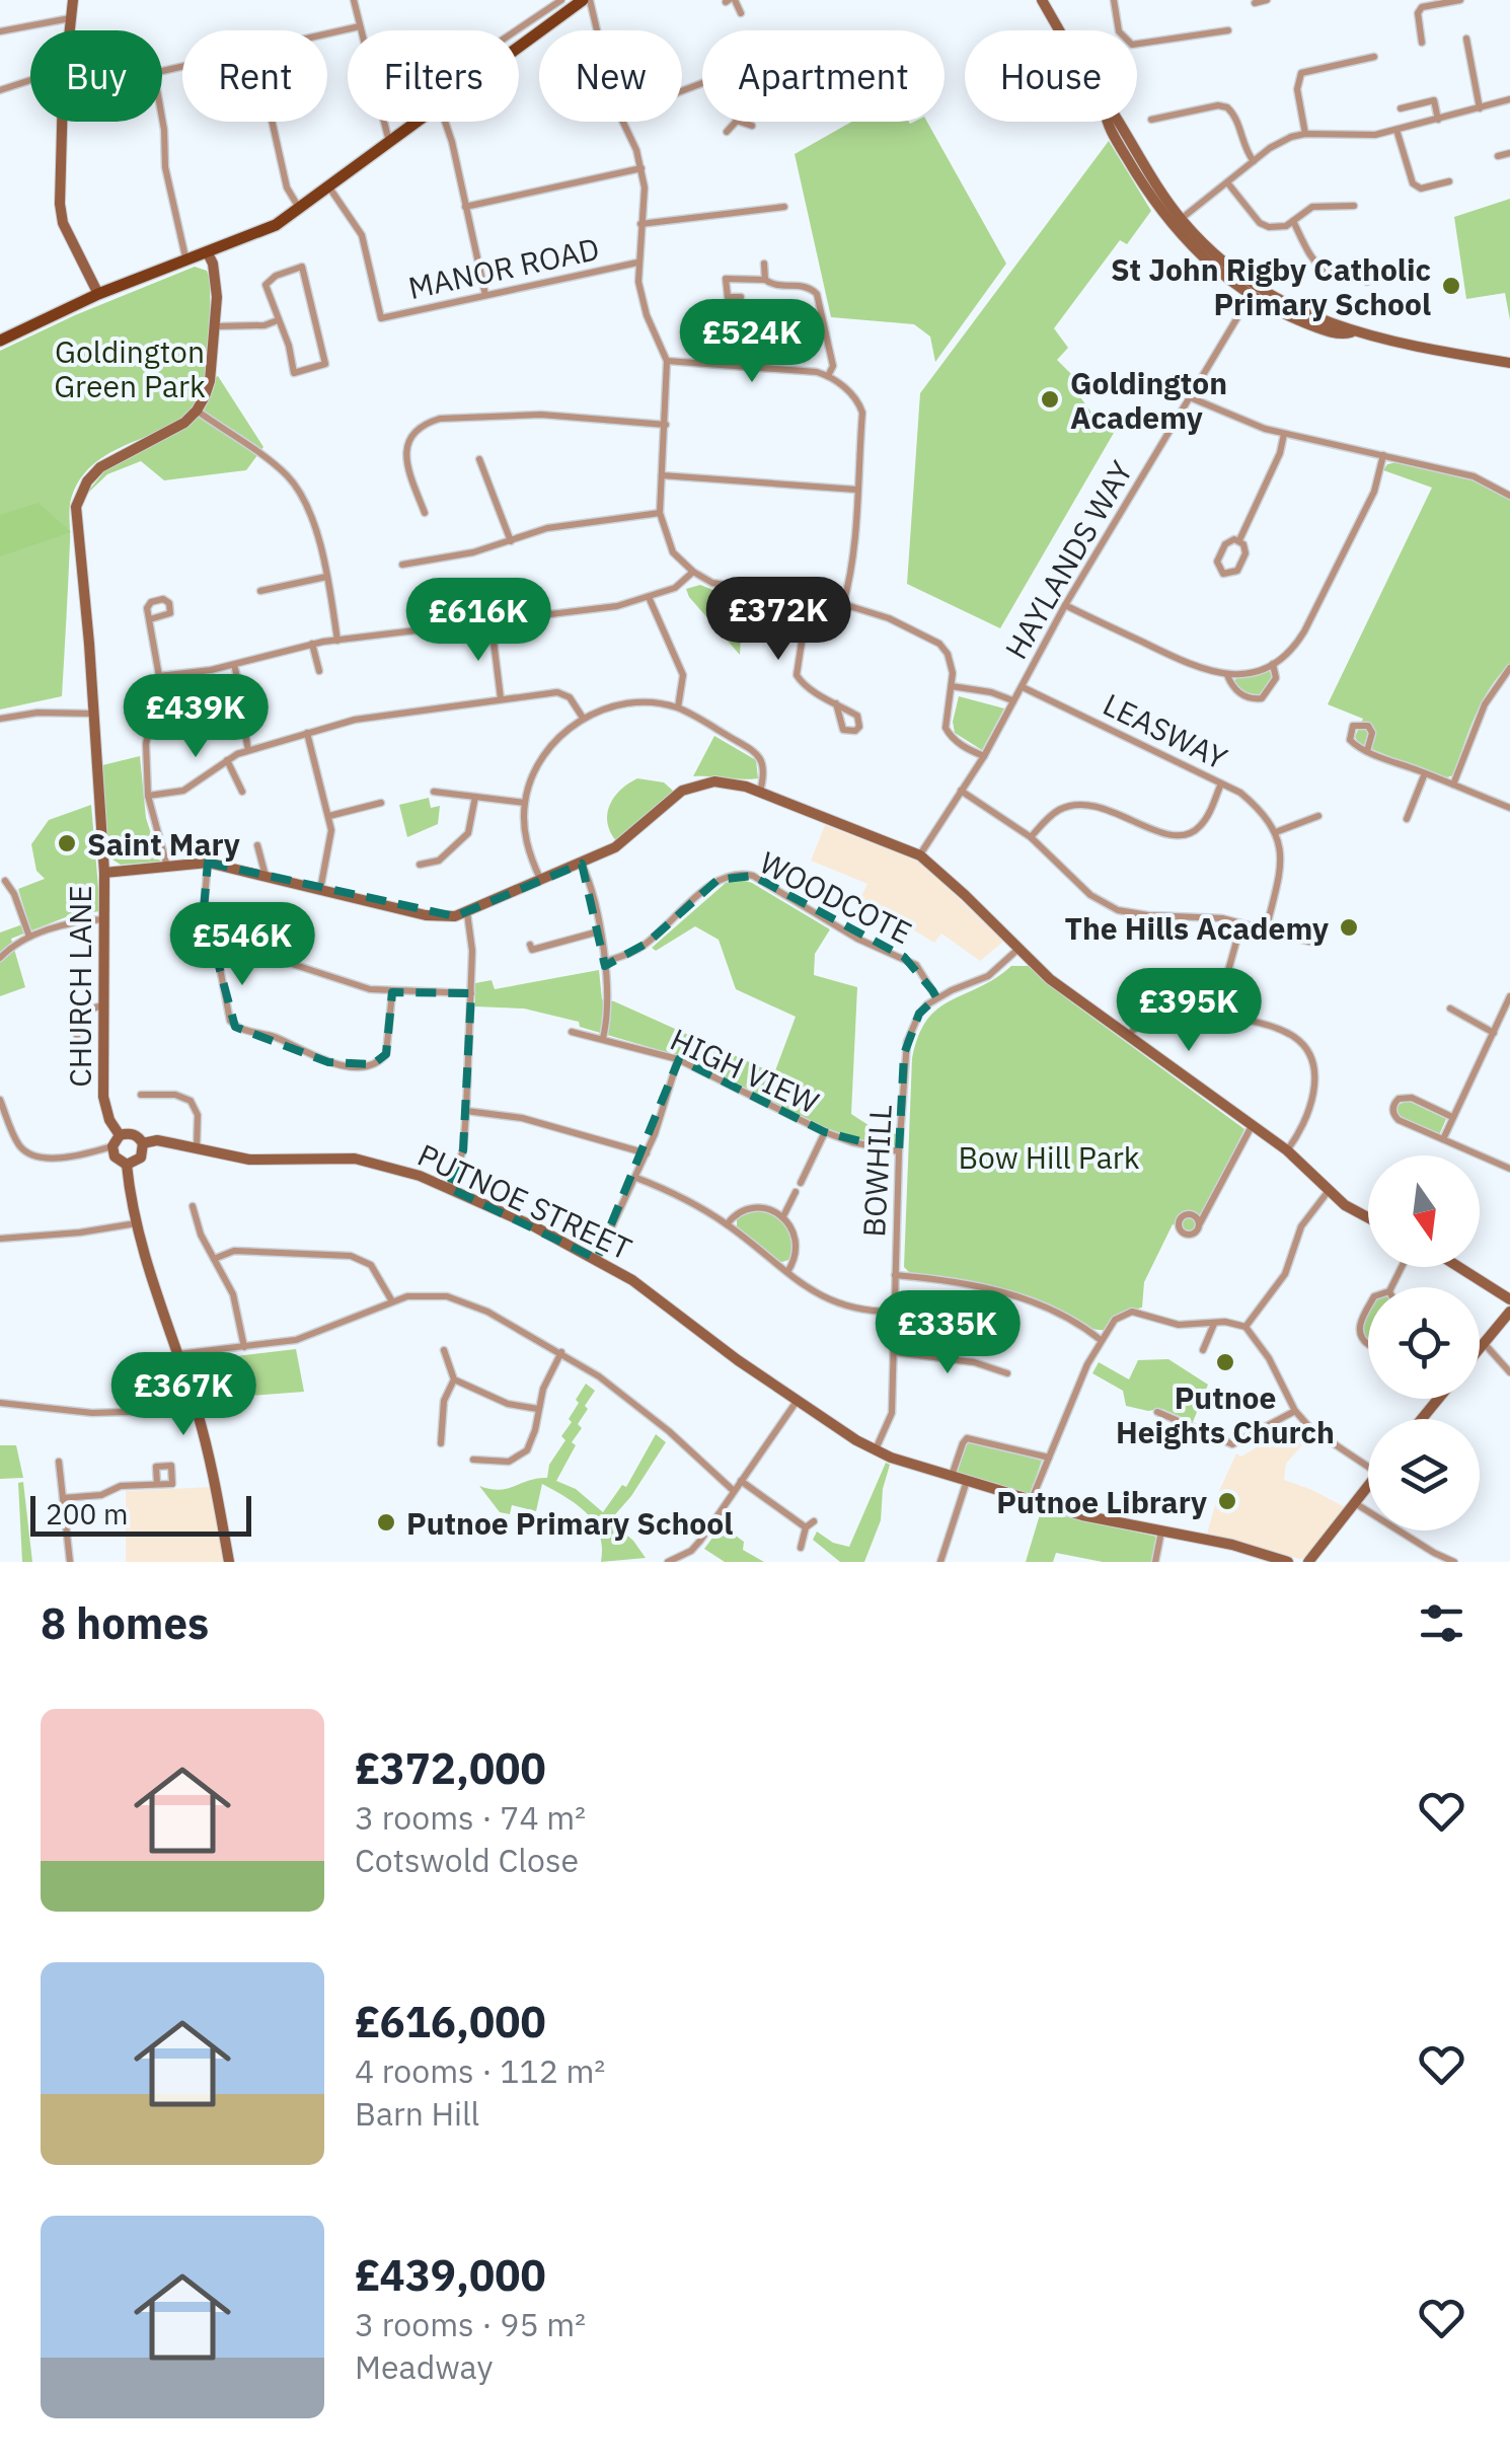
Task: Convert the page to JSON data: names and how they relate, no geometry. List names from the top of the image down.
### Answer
{
  "streets": {
    "street": [
      "MANOR ROAD",
      "HAYLANDS WAY",
      "LEASWAY",
      "WOODCOTE",
      "CHURCH LANE",
      "HIGH VIEW",
      "BOWHILL",
      "PUTNOE STREET"
    ]
  },
  "crossings": [
    ["HAYLANDS WAY", "LEASWAY"],
    ["WOODCOTE", "BOWHILL"],
    ["CHURCH LANE", "PUTNOE STREET"],
    ["HIGH VIEW", "BOWHILL"],
    ["BOWHILL", "PUTNOE STREET"]
  ],
  "parks": ["Goldington Green Park", "Bow Hill Park"],
  "places": [
    "St John Rigby Catholic Primary School",
    "Goldington Academy",
    "Saint Mary",
    "The Hills Academy",
    "Putnoe Heights Church",
    "Putnoe Library",
    "Putnoe Primary School"
  ],
  "scale_bar": "200 m",
  "north": "bottom",
  "page": {
    "chip": [
      "Buy",
      "Rent",
      "Filters",
      "New",
      "Apartment",
      "House"
    ],
    "price": [
      "£524K",
      "£372K",
      "£616K",
      "£439K",
      "£546K",
      "£395K",
      "£335K",
      "£367K"
    ],
    "scale": "200 m",
    "heading": "8 homes",
    "list": [
      {
        "name": "£372,000",
        "note": "3 rooms · 74 m² · Cotswold Close"
      },
      {
        "name": "£616,000",
        "note": "4 rooms · 112 m² · Barn Hill"
      },
      {
        "name": "£439,000",
        "note": "3 rooms · 95 m² · Meadway"
      }
    ]
  }
}
